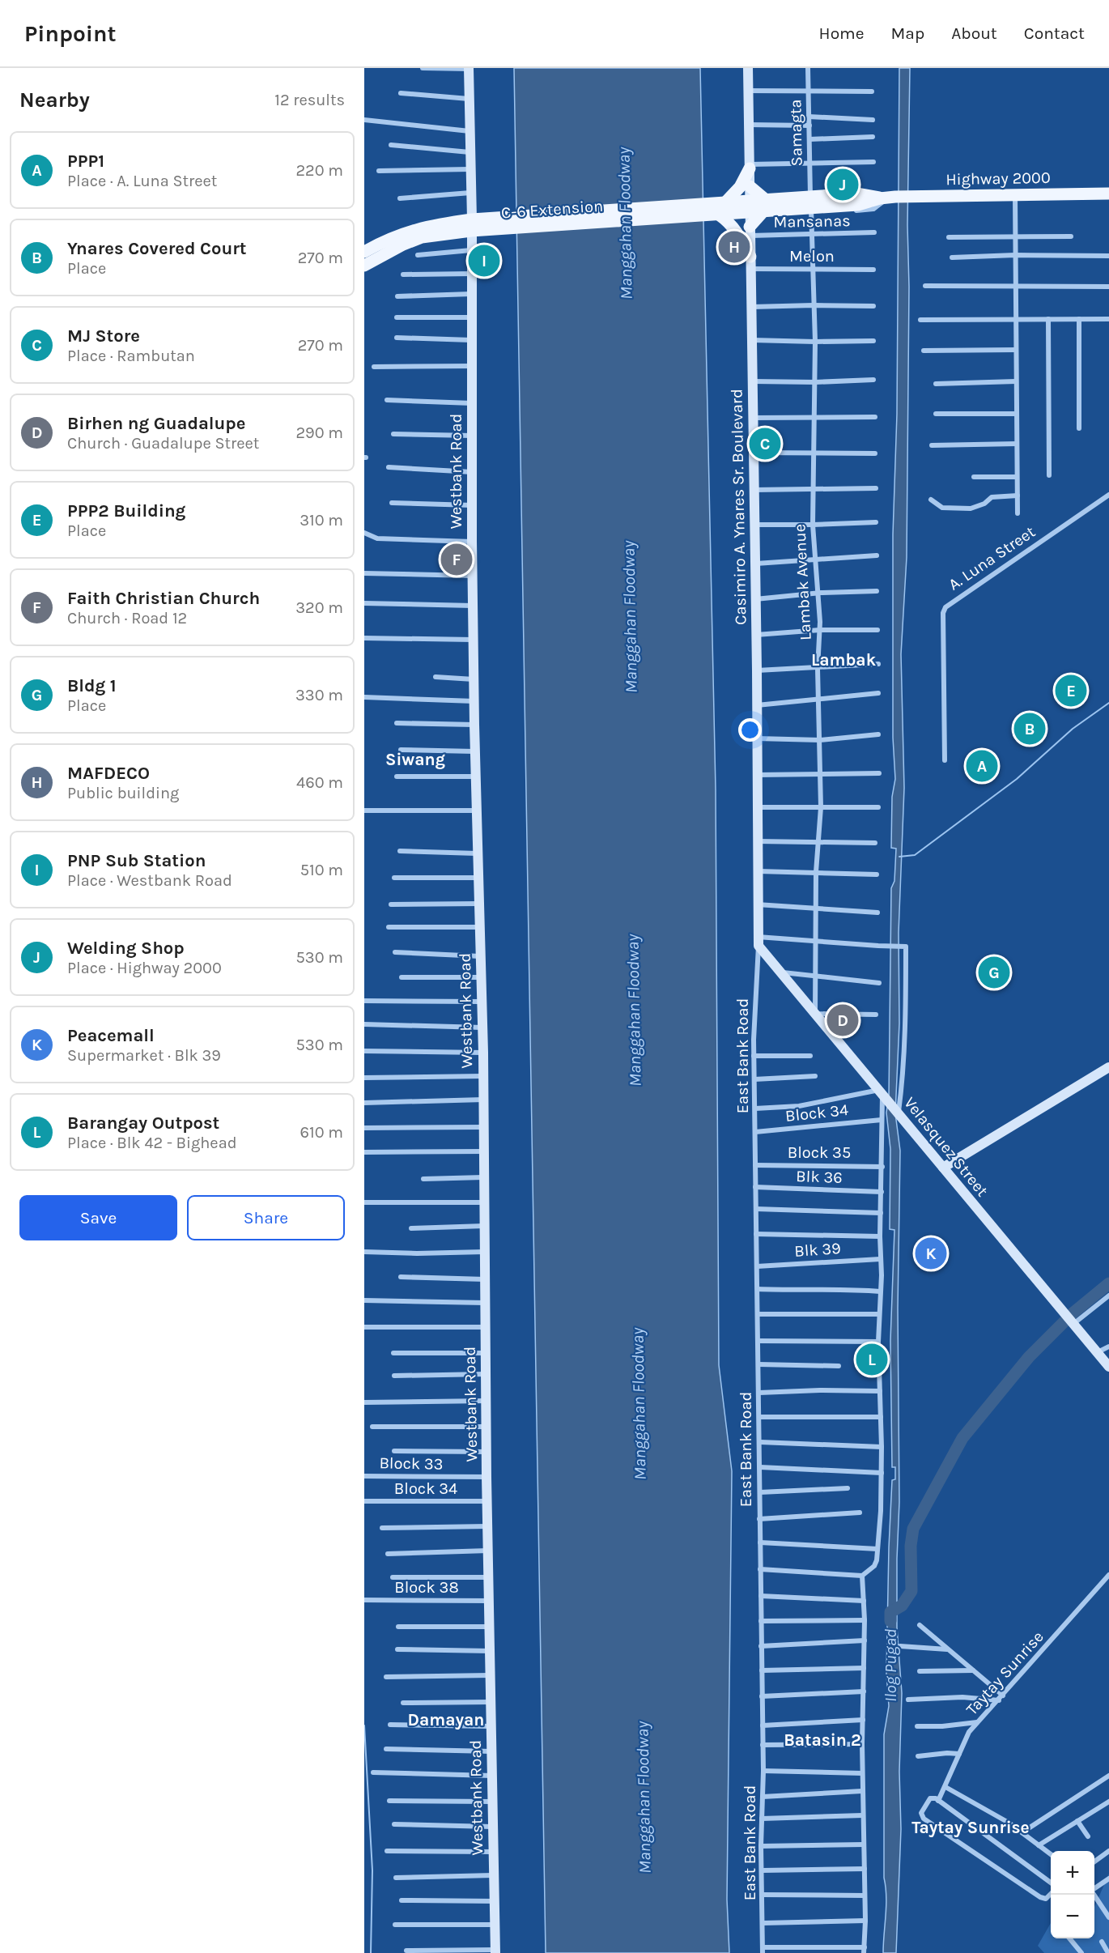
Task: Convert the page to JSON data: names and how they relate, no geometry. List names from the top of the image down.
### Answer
{
  "streets": {
    "main road": ["Highway 2000", "C-6 Extension"],
    "street": [
      "Samagta",
      "Mansanas",
      "Melon",
      "Westbank Road",
      "Casimiro A. Ynares Sr. Boulevard",
      "A. Luna Street",
      "Lambak Avenue",
      "East Bank Road",
      "Block 34",
      "Velasquez Street",
      "Block 35",
      "Blk 36",
      "Blk 39",
      "Block 33",
      "Block 38",
      "Taytay Sunrise"
    ]
  },
  "crossings": [
    ["Samagta", "Highway 2000"],
    ["Samagta", "Lambak Avenue"],
    ["Highway 2000", "C-6 Extension"],
    ["Highway 2000", "Lambak Avenue"],
    ["C-6 Extension", "Westbank Road"],
    ["Mansanas", "Casimiro A. Ynares Sr. Boulevard"],
    ["Mansanas", "Lambak Avenue"],
    ["Melon", "Casimiro A. Ynares Sr. Boulevard"],
    ["Melon", "Lambak Avenue"],
    ["Westbank Road", "Block 34"],
    ["Westbank Road", "Block 33"],
    ["Westbank Road", "Block 38"],
    ["Casimiro A. Ynares Sr. Boulevard", "East Bank Road"],
    ["Casimiro A. Ynares Sr. Boulevard", "Velasquez Street"],
    ["Lambak Avenue", "Velasquez Street"],
    ["East Bank Road", "Block 34"],
    ["East Bank Road", "Velasquez Street"],
    ["East Bank Road", "Block 35"],
    ["East Bank Road", "Blk 36"],
    ["East Bank Road", "Blk 39"]
  ],
  "districts": [
    "Lambak",
    "Siwang",
    "Damayan",
    "Batasin 2",
    "Taytay Sunrise"
  ],
  "water": ["Manggahan Floodway", "Ilog Pugad"],
  "page": {
    "header": "Pinpoint",
    "nav": [
      "Home",
      "Map",
      "About",
      "Contact"
    ],
    "heading": ["Nearby", "12 results"],
    "list": [
      {
        "mark": "A",
        "name": "PPP1",
        "note": "Place · A. Luna Street",
        "value": "220 m"
      },
      {
        "mark": "B",
        "name": "Ynares Covered Court",
        "note": "Place",
        "value": "270 m"
      },
      {
        "mark": "C",
        "name": "MJ Store",
        "note": "Place · Rambutan",
        "value": "270 m"
      },
      {
        "mark": "D",
        "name": "Birhen ng Guadalupe",
        "note": "Church · Guadalupe Street",
        "value": "290 m"
      },
      {
        "mark": "E",
        "name": "PPP2 Building",
        "note": "Place",
        "value": "310 m"
      },
      {
        "mark": "F",
        "name": "Faith Christian Church",
        "note": "Church · Road 12",
        "value": "320 m"
      },
      {
        "mark": "G",
        "name": "Bldg 1",
        "note": "Place",
        "value": "330 m"
      },
      {
        "mark": "H",
        "name": "MAFDECO",
        "note": "Public building",
        "value": "460 m"
      },
      {
        "mark": "I",
        "name": "PNP Sub Station",
        "note": "Place · Westbank Road",
        "value": "510 m"
      },
      {
        "mark": "J",
        "name": "Welding Shop",
        "note": "Place · Highway 2000",
        "value": "530 m"
      },
      {
        "mark": "K",
        "name": "Peacemall",
        "note": "Supermarket · Blk 39",
        "value": "530 m"
      },
      {
        "mark": "L",
        "name": "Barangay Outpost",
        "note": "Place · Blk 42 - Bighead",
        "value": "610 m"
      }
    ],
    "pins": [
      "J",
      "H",
      "I",
      "C",
      "F",
      "E",
      "B",
      "A",
      "G",
      "D",
      "K",
      "L"
    ],
    "buttons": ["Save", "Share"],
    "map_buttons": ["+", "−"]
  }
}
